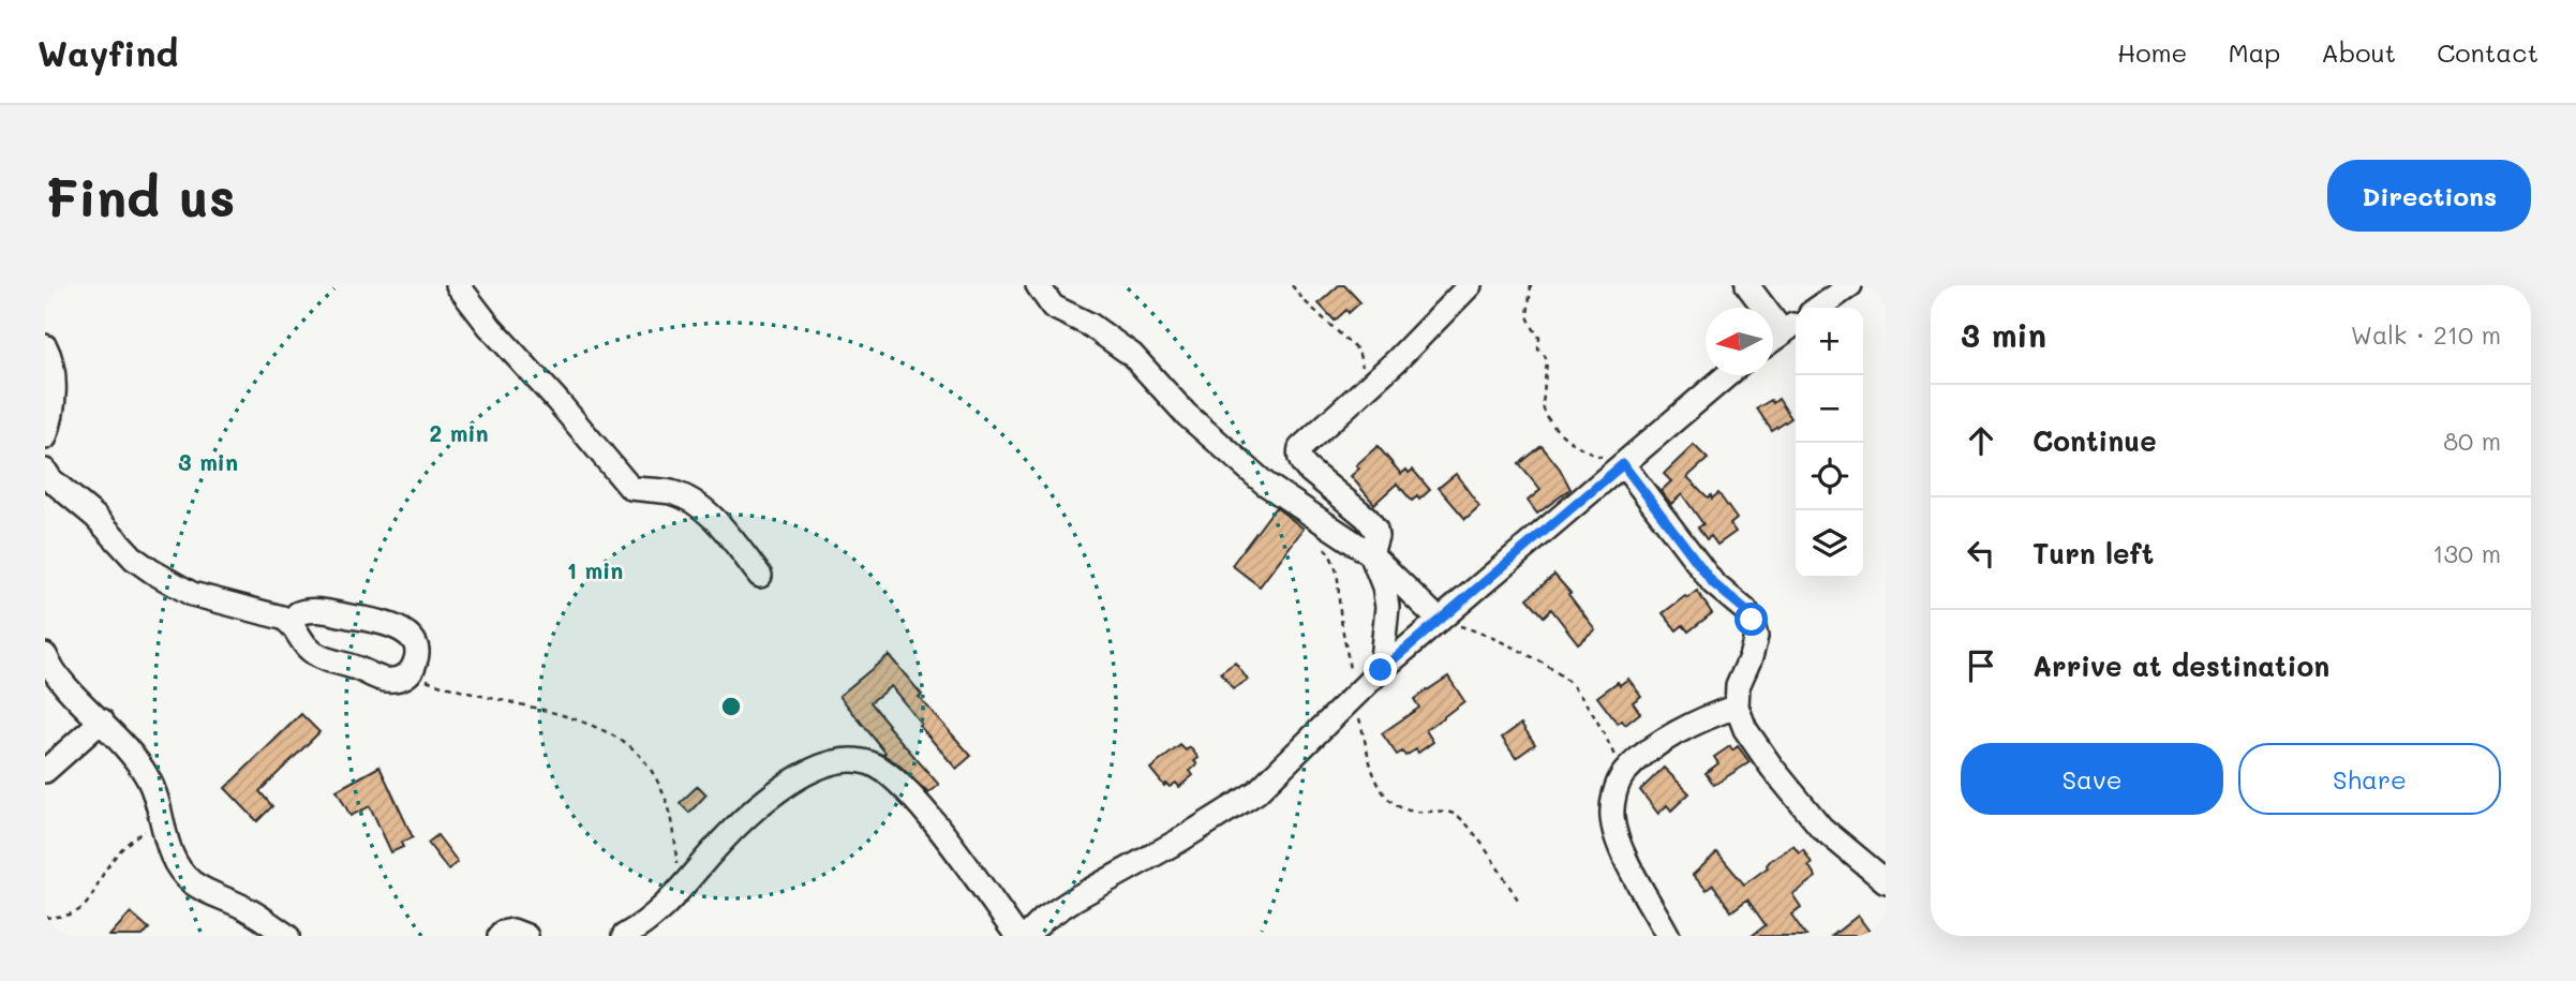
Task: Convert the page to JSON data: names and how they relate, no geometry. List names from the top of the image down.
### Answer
{
  "north": "left",
  "page": {
    "header": "Wayfind",
    "nav": [
      "Home",
      "Map",
      "About",
      "Contact"
    ],
    "buttons": [
      "Directions",
      ["Save", "Share"]
    ],
    "title": "Find us",
    "heading": ["3 min", "Walk · 210 m"],
    "map_buttons": ["+", "−"],
    "list": [
      ["Continue", "80 m"],
      ["Turn left", "130 m"],
      "Arrive at destination"
    ]
  },
  "rings": ["2 min", "3 min", "1 min"]
}
